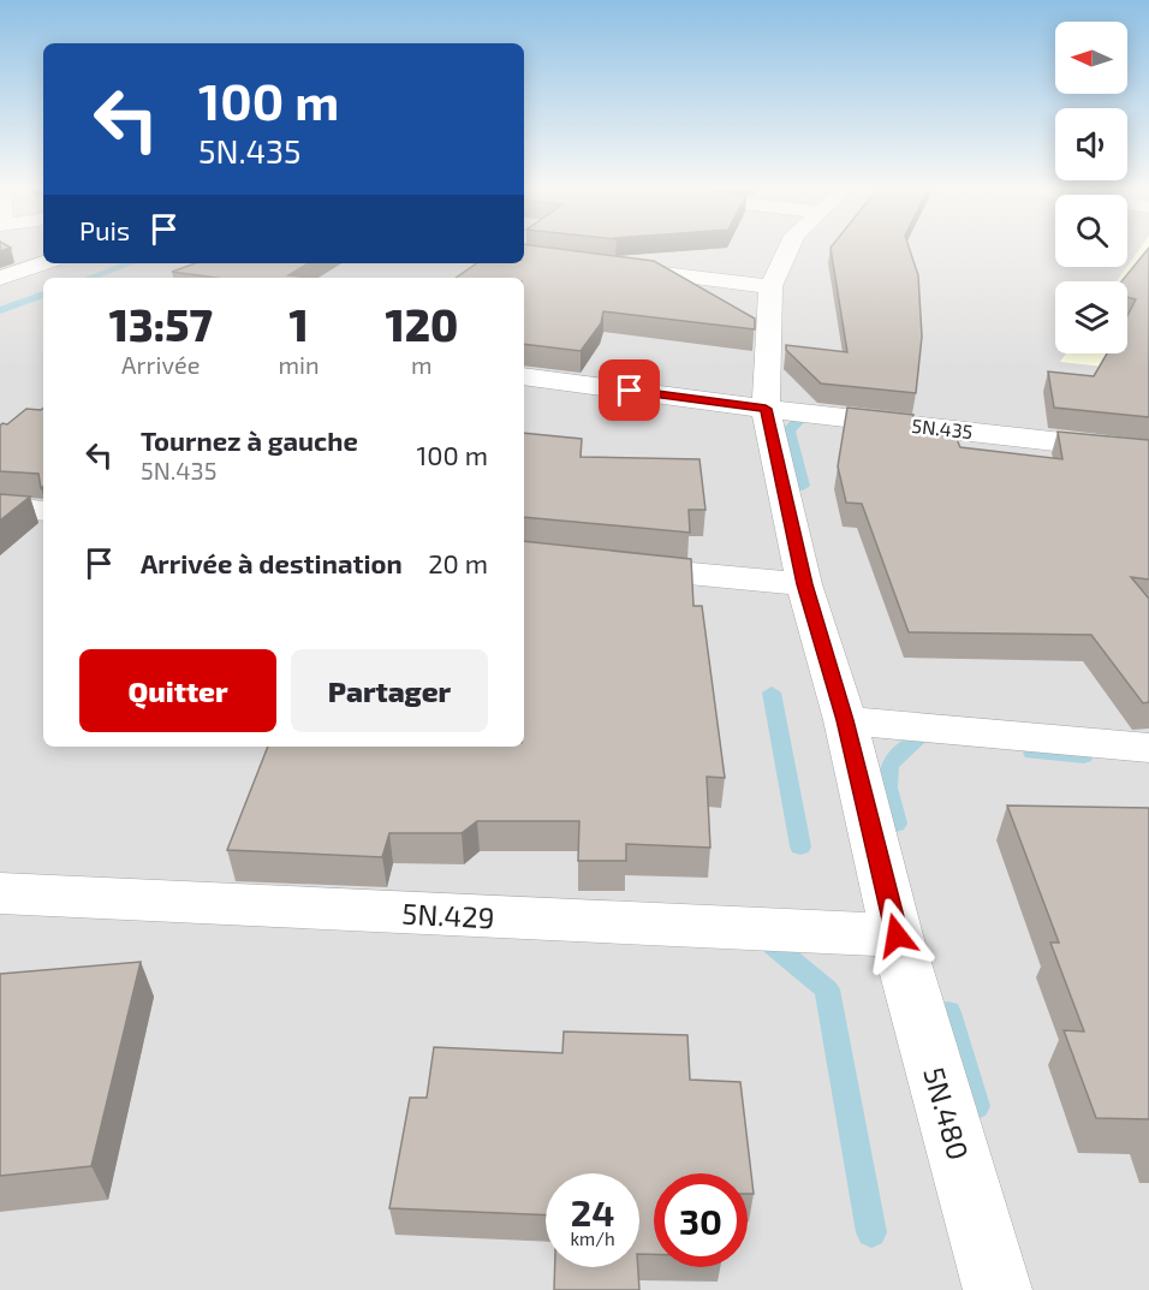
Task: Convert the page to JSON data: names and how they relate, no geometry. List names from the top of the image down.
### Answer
{
  "streets": {
    "street": ["5N.435", "5N.429", "5N.480"]
  },
  "crossings": [
    ["5N.435", "5N.480"],
    ["5N.429", "5N.480"]
  ],
  "north": "left",
  "page": {
    "turn": ["100 m", "5N.435"],
    "then": "Puis",
    "eta": [
      "13:57",
      "Arrivée",
      "1",
      "min",
      "120",
      "m"
    ],
    "list": [
      {
        "name": "Tournez à gauche",
        "note": "5N.435",
        "value": "100 m"
      },
      {
        "name": "Arrivée à destination",
        "value": "20 m"
      }
    ],
    "buttons": ["Quitter", "Partager"],
    "speed": "24 km/h",
    "limit": "30"
  }
}
